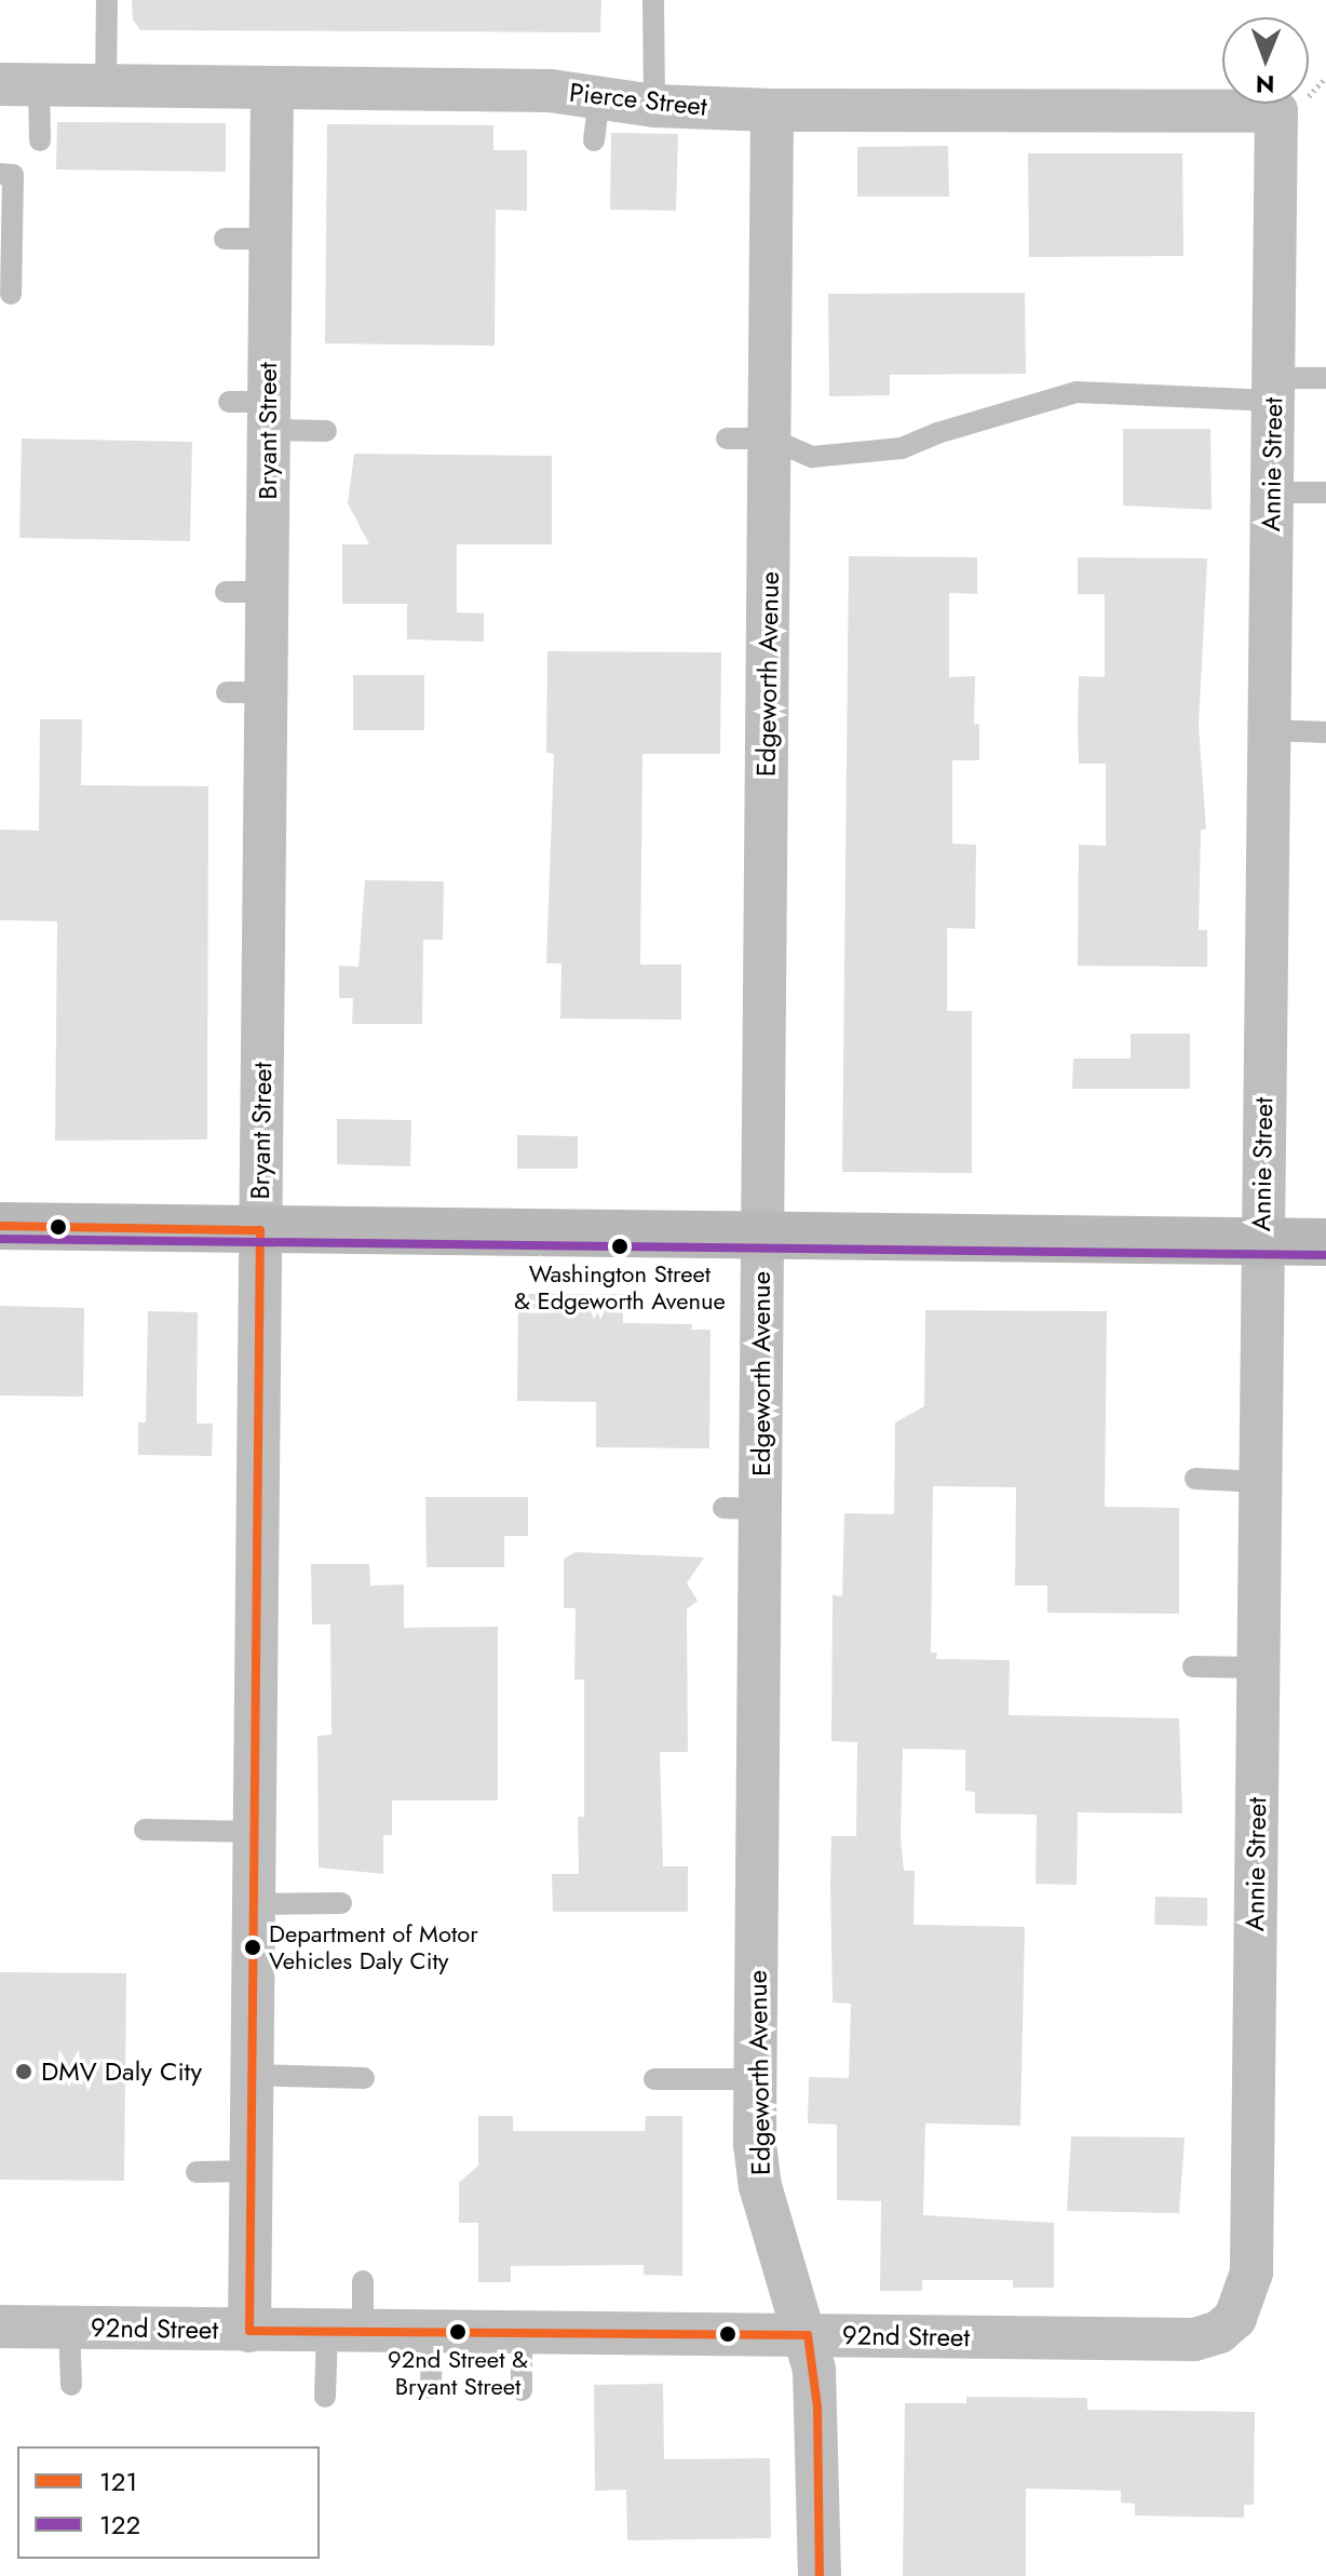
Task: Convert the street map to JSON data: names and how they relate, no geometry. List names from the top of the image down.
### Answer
{
  "streets": {
    "street": [
      "Pierce Street",
      "Bryant Street",
      "Annie Street",
      "Edgeworth Avenue",
      "92nd Street"
    ]
  },
  "crossings": [
    ["Pierce Street", "Bryant Street"],
    ["Pierce Street", "Annie Street"],
    ["Pierce Street", "Edgeworth Avenue"],
    ["Bryant Street", "92nd Street"],
    ["Annie Street", "92nd Street"],
    ["Edgeworth Avenue", "92nd Street"]
  ],
  "places": [
    "Washington Street & Edgeworth Avenue",
    "Department of Motor Vehicles Daly City",
    "DMV Daly City",
    "92nd Street & Bryant Street"
  ],
  "lines": ["transit line 121", "transit line 122"],
  "legend": ["121", "122"],
  "north": "bottom"
}
